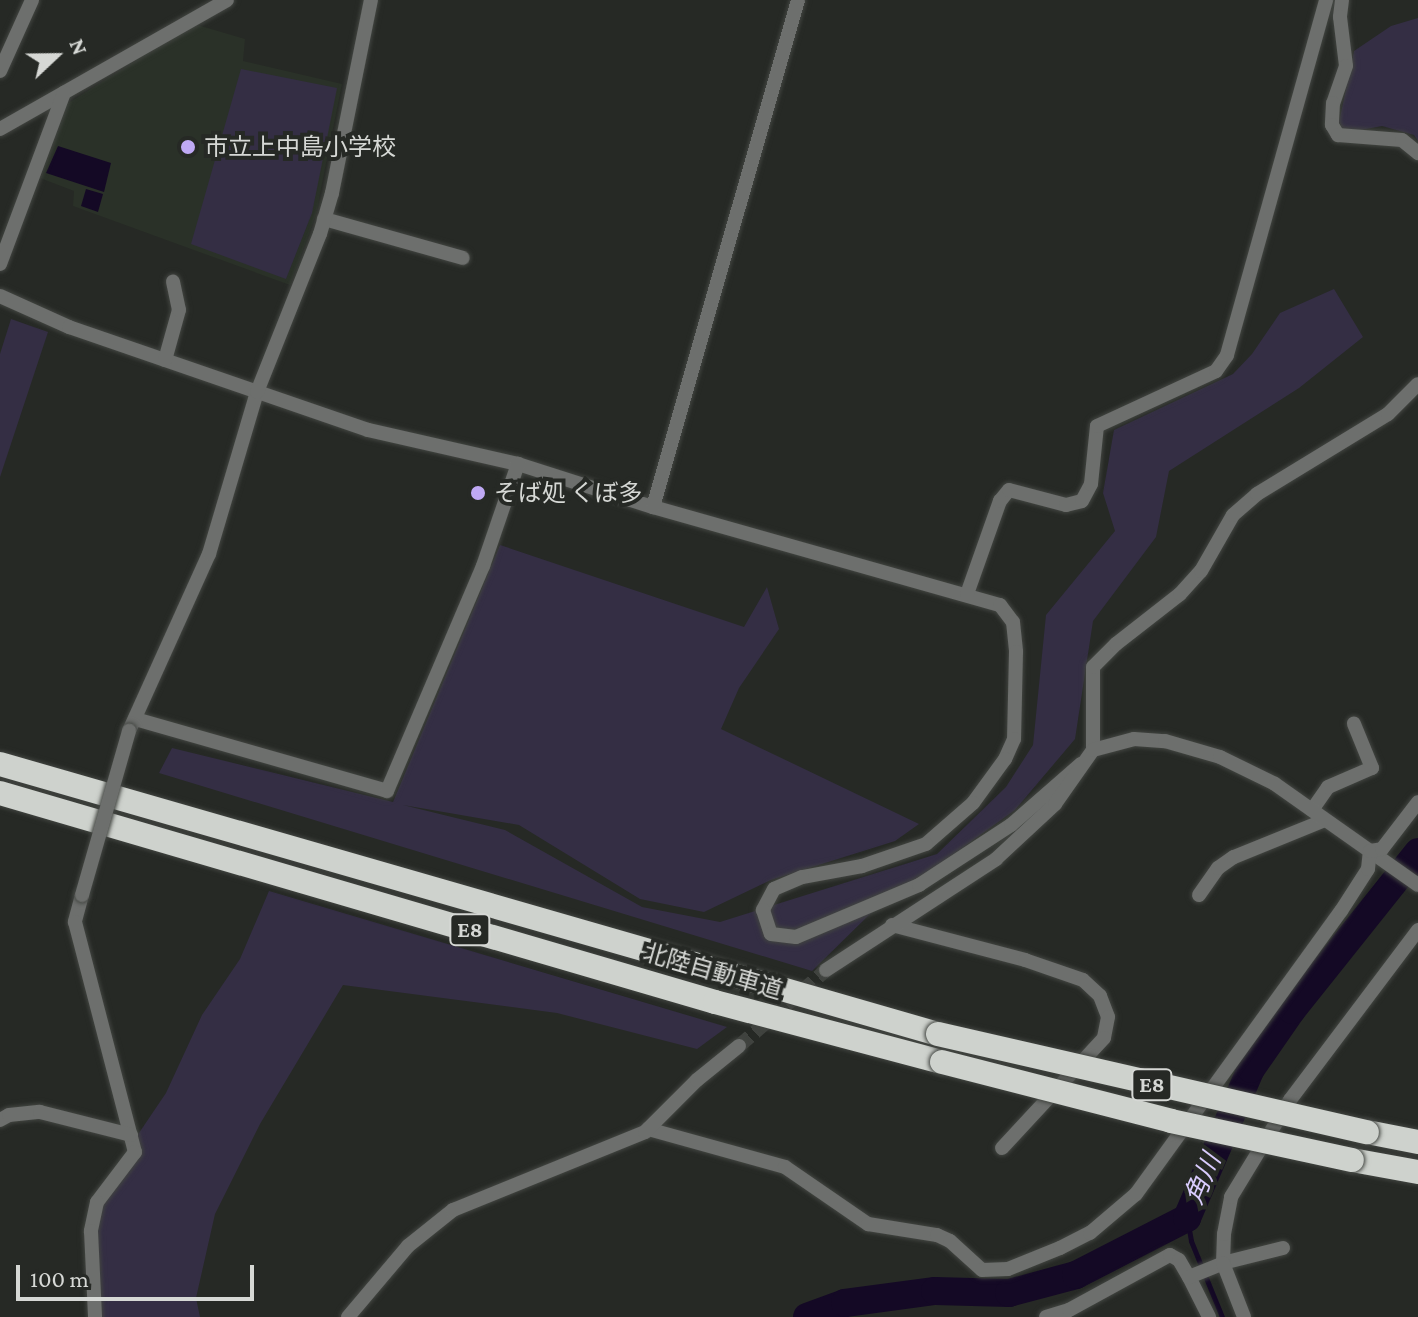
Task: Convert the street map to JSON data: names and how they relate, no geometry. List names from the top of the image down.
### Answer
{
  "streets": {
    "highway": ["E8", "北陸自動車道"]
  },
  "water": ["角川"],
  "places": ["市立上中島小学校", "そば処 くぼ多"],
  "scale_bar": "100 m",
  "north": "right"
}
